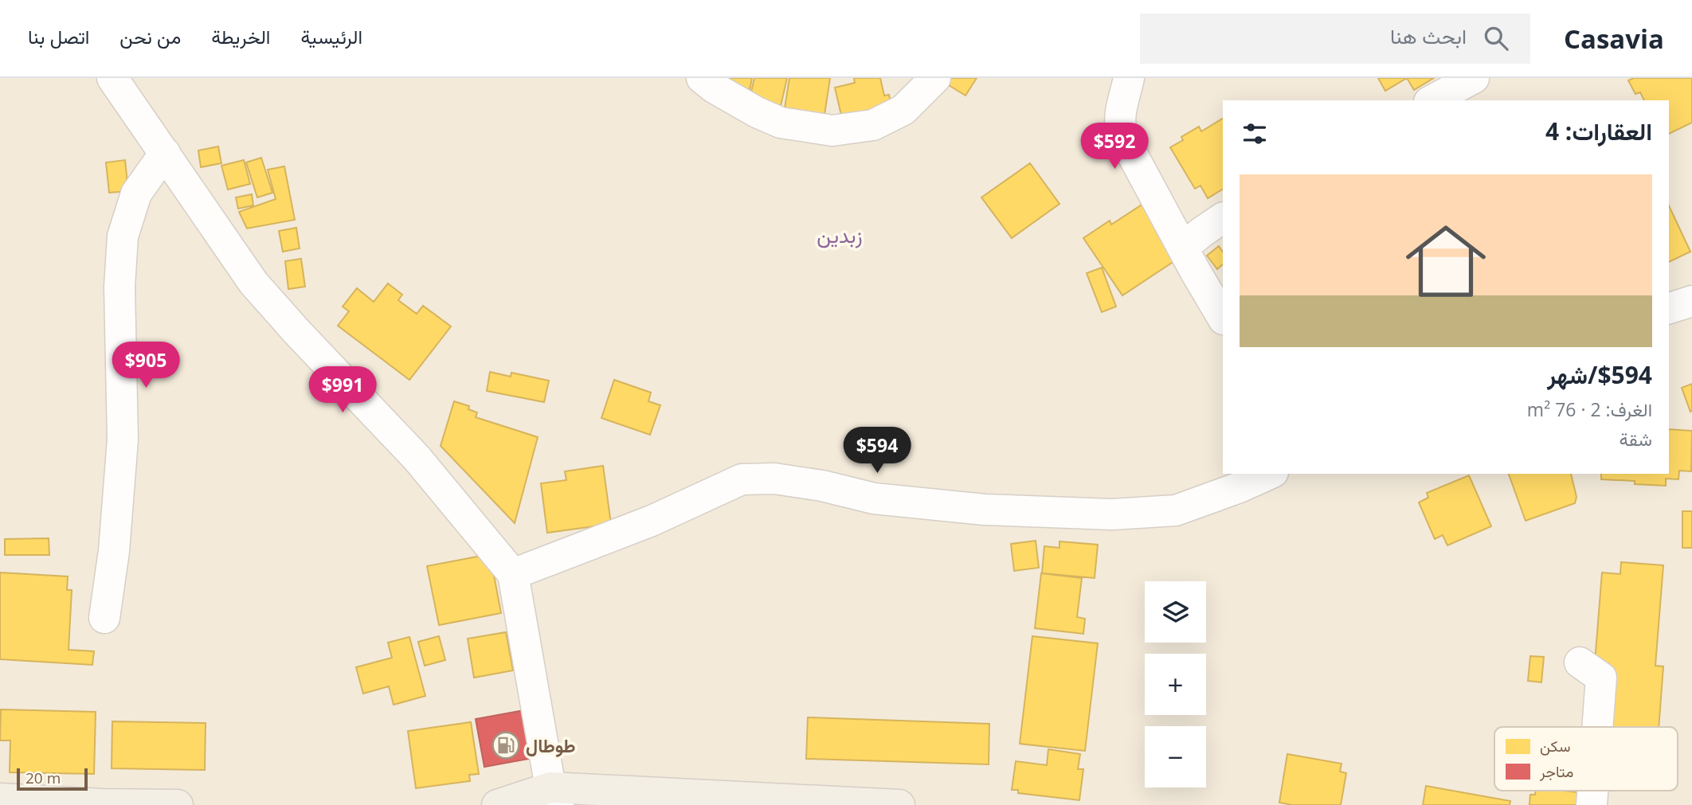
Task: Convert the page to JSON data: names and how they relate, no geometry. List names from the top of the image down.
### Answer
{
  "districts": ["زبدين"],
  "places": {
    "fuel station": ["طوطال"]
  },
  "legend": ["سكن", "متاجر"],
  "scale_bar": "20 m",
  "page": {
    "header": "Casavia",
    "search": "ابحث هنا",
    "nav": [
      "الرئيسية",
      "الخريطة",
      "من نحن",
      "اتصل بنا"
    ],
    "heading": "العقارات: 4",
    "price": [
      "$592",
      "$905",
      "$991",
      "$594"
    ],
    "list": [
      {
        "name": "$594/شهر",
        "note": "الغرف: 2 · 76 m² · شقة"
      }
    ],
    "map_buttons": ["+", "−"],
    "scale": "20 m"
  }
}
